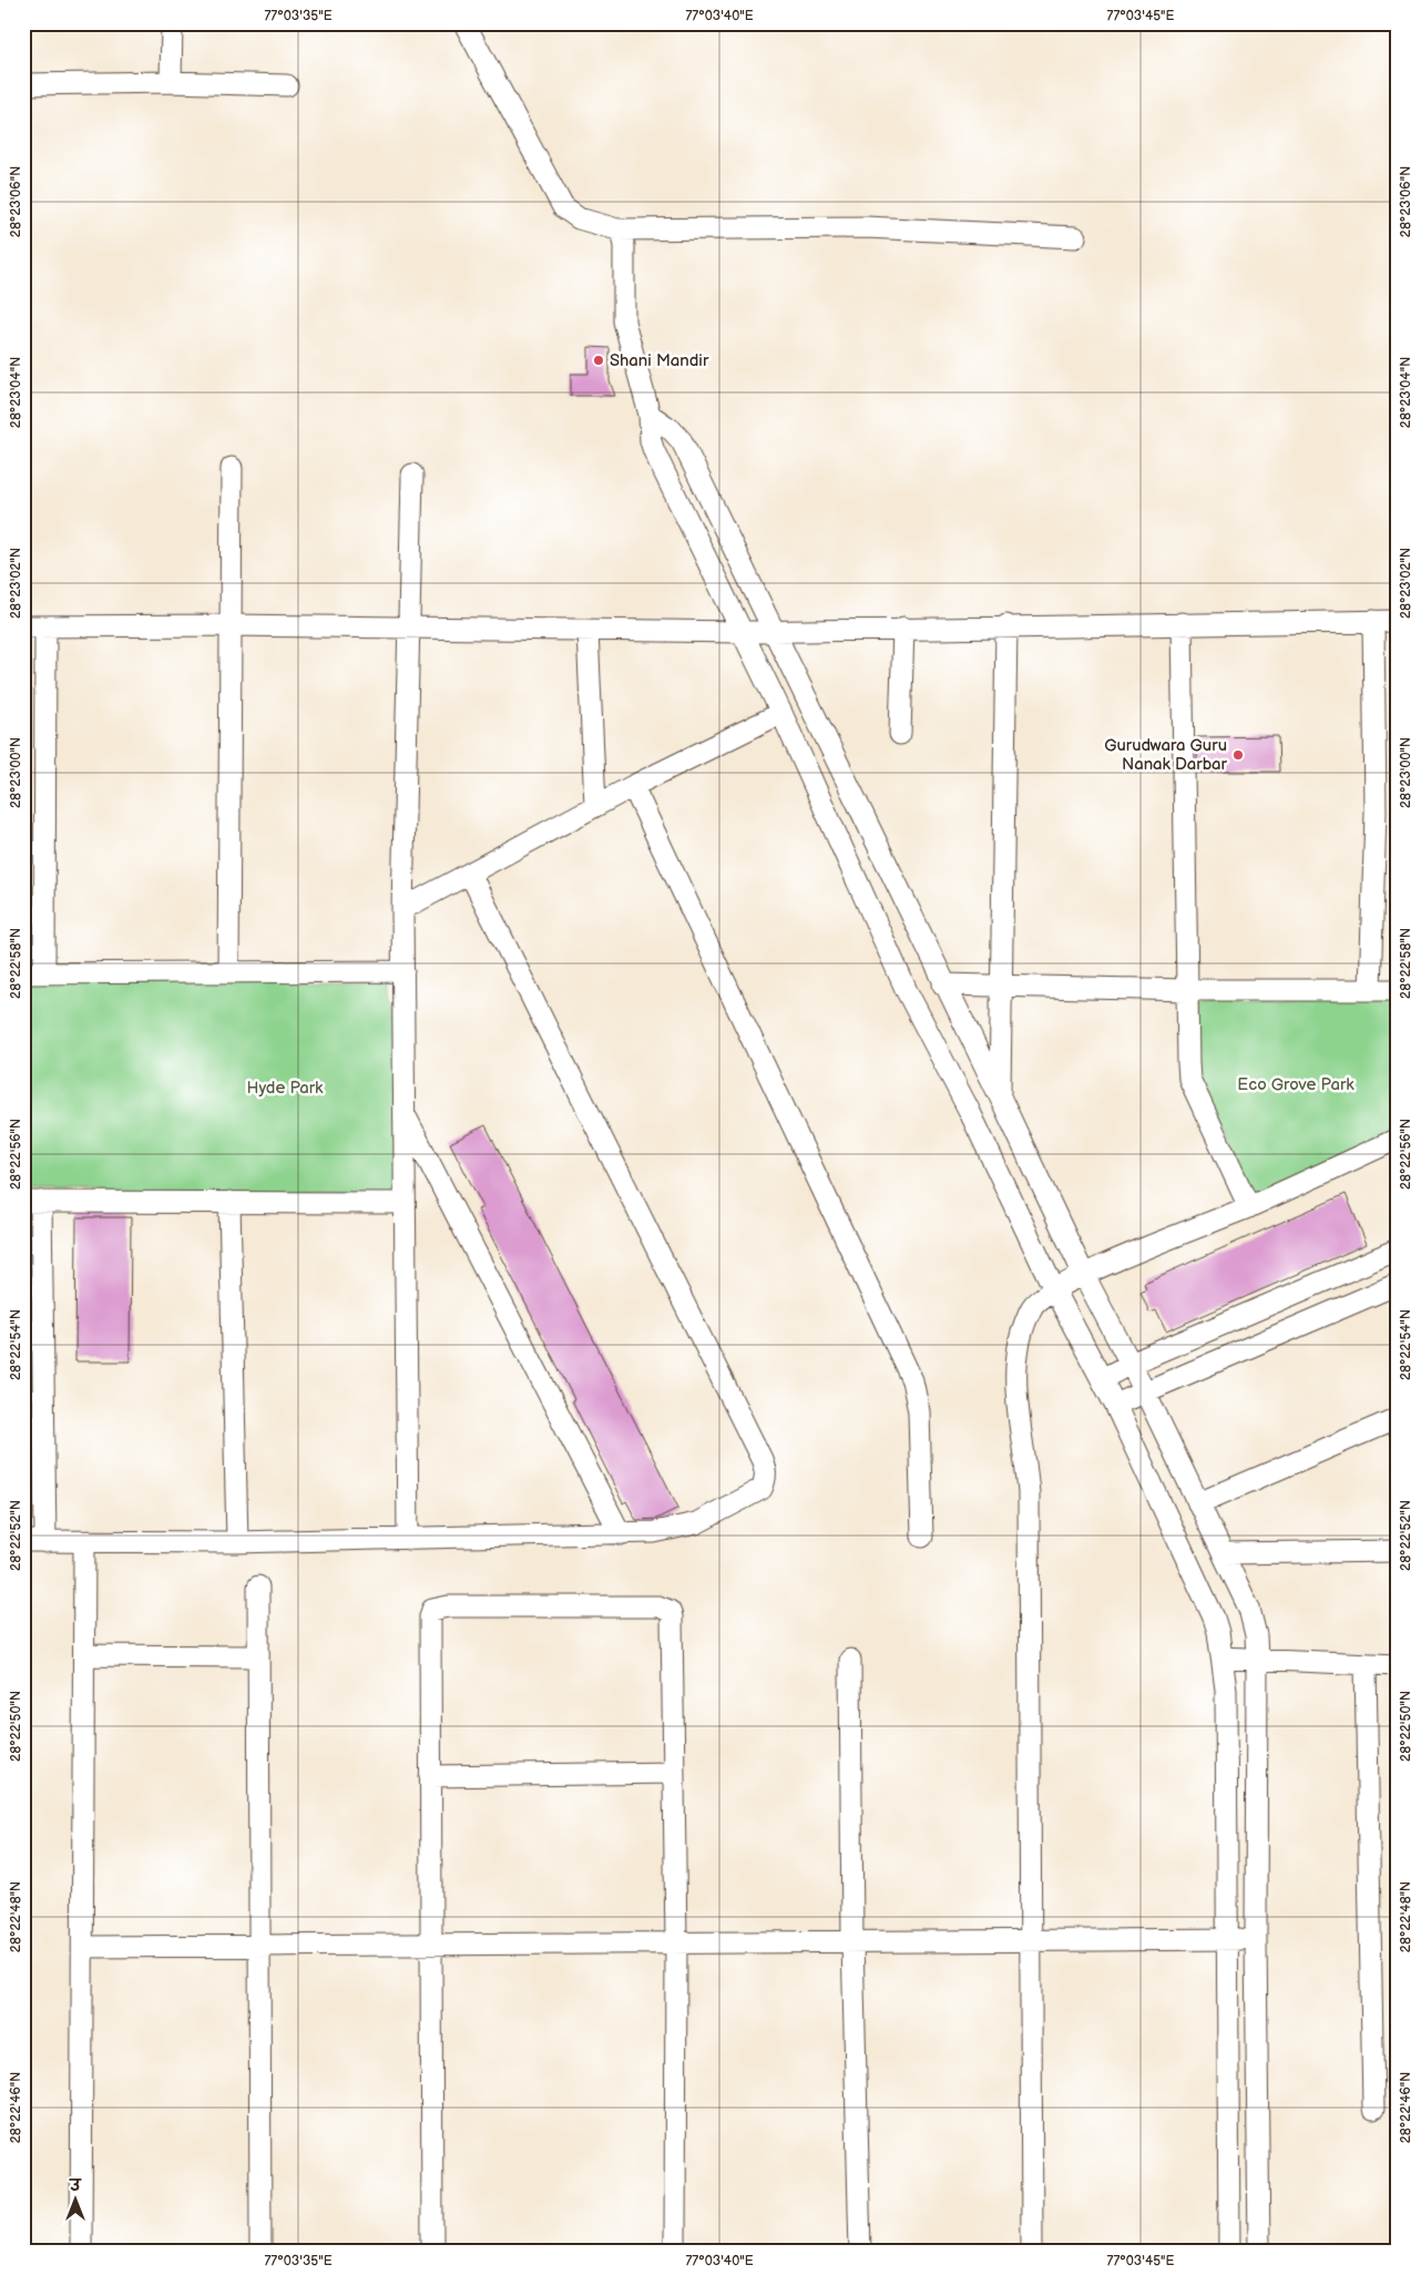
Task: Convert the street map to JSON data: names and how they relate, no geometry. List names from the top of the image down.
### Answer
{
  "parks": ["Eco Grove Park", "Hyde Park"],
  "places": ["Shani Mandir", "Gurudwara Guru Nanak Darbar"],
  "north": "top",
  "coordinates": [
    "77°03'35\"E",
    "77°03'40\"E",
    "77°03'45\"E",
    "28°23'06\"N",
    "28°23'04\"N",
    "28°23'02\"N",
    "28°23'00\"N",
    "28°22'58\"N",
    "28°22'56\"N",
    "28°22'54\"N",
    "28°22'52\"N",
    "28°22'50\"N",
    "28°22'48\"N",
    "28°22'46\"N"
  ]
}
